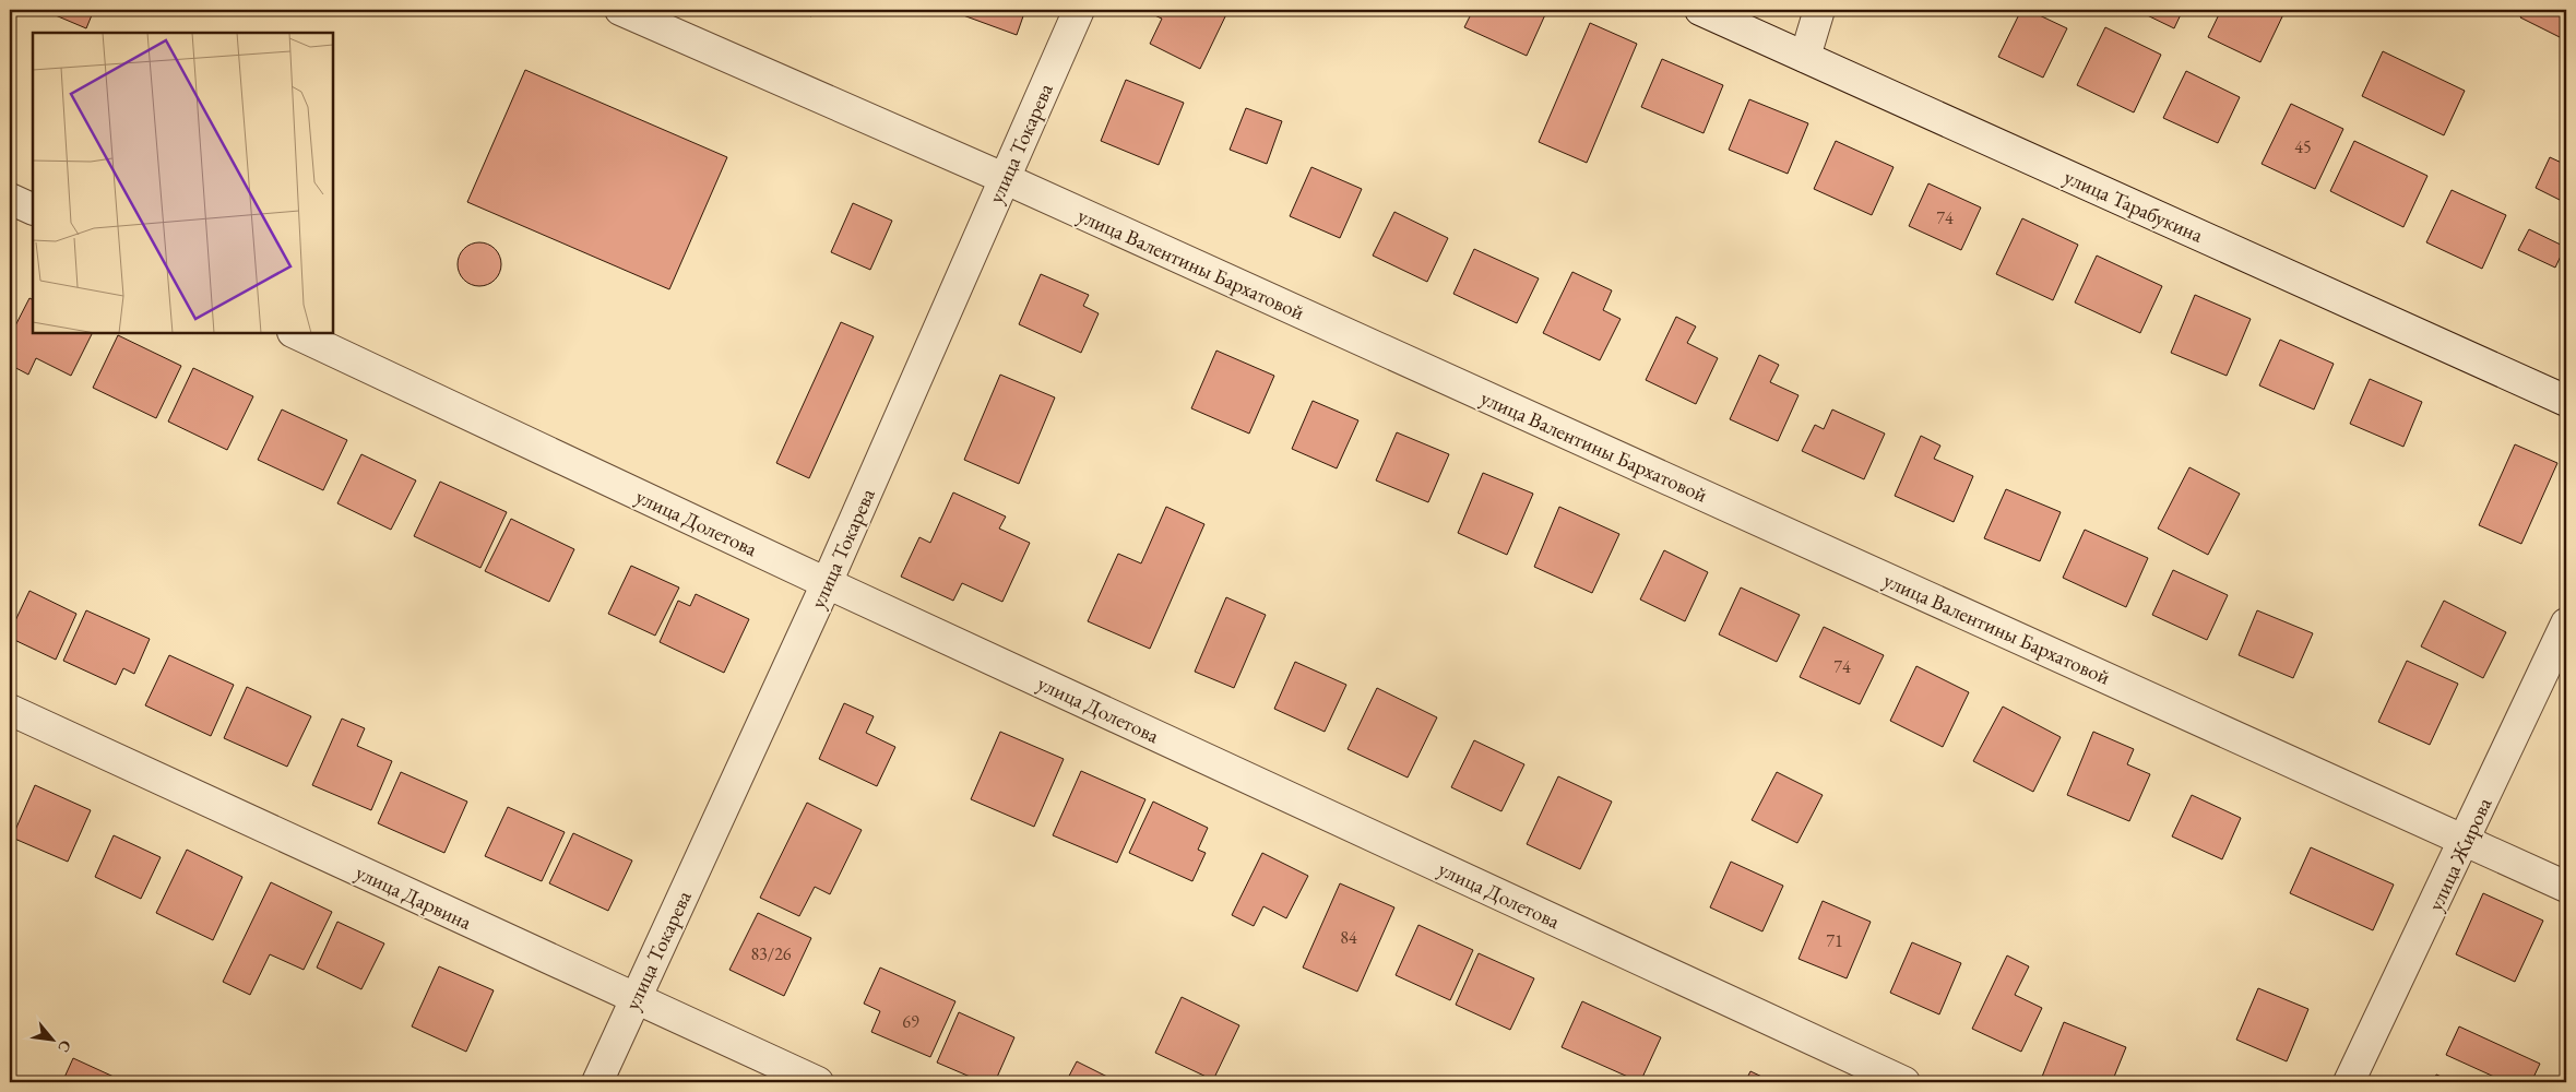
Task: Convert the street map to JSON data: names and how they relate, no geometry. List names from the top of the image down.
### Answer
{
  "streets": {
    "street": [
      "улица Токарева",
      "улица Тарабукина",
      "улица Валентины Бархатовой",
      "улица Долетова",
      "улица Жирова",
      "улица Дарвина"
    ]
  },
  "crossings": [
    ["улица Токарева", "улица Валентины Бархатовой"],
    ["улица Токарева", "улица Долетова"],
    ["улица Токарева", "улица Дарвина"],
    ["улица Валентины Бархатовой", "улица Жирова"]
  ],
  "house_numbers": [
    "45",
    "74",
    "74",
    "84",
    "71",
    "83/26",
    "69"
  ],
  "north": "bottom right"
}
